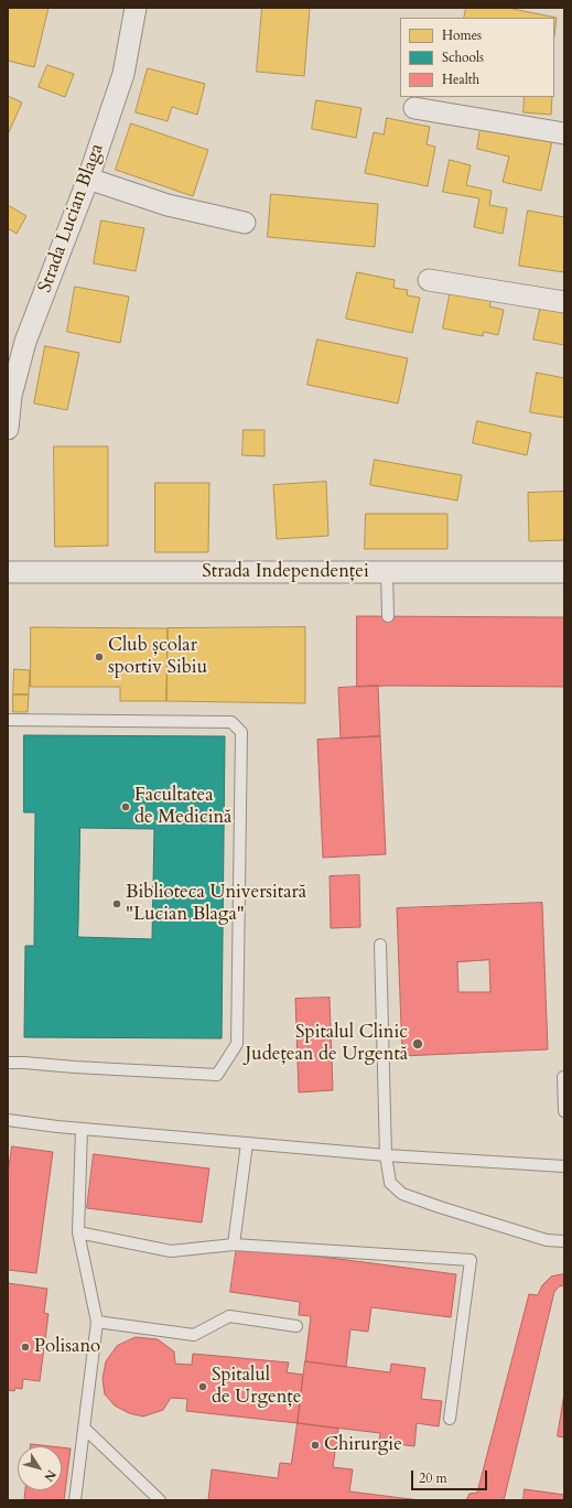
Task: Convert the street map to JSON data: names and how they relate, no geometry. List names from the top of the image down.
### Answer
{
  "streets": {
    "street": ["Strada Lucian Blaga", "Strada Independenței"]
  },
  "places": [
    "Club școlar sportiv Sibiu",
    "Facultatea de Medicină",
    "Biblioteca Universitară \"Lucian Blaga\"",
    "Spitalul Clinic Județean de Urgentă",
    "Polisano",
    "Spitalul de Urgențe",
    "Chirurgie"
  ],
  "legend": ["Homes", "Schools", "Health"],
  "scale_bar": "20 m",
  "north": "bottom right"
}
